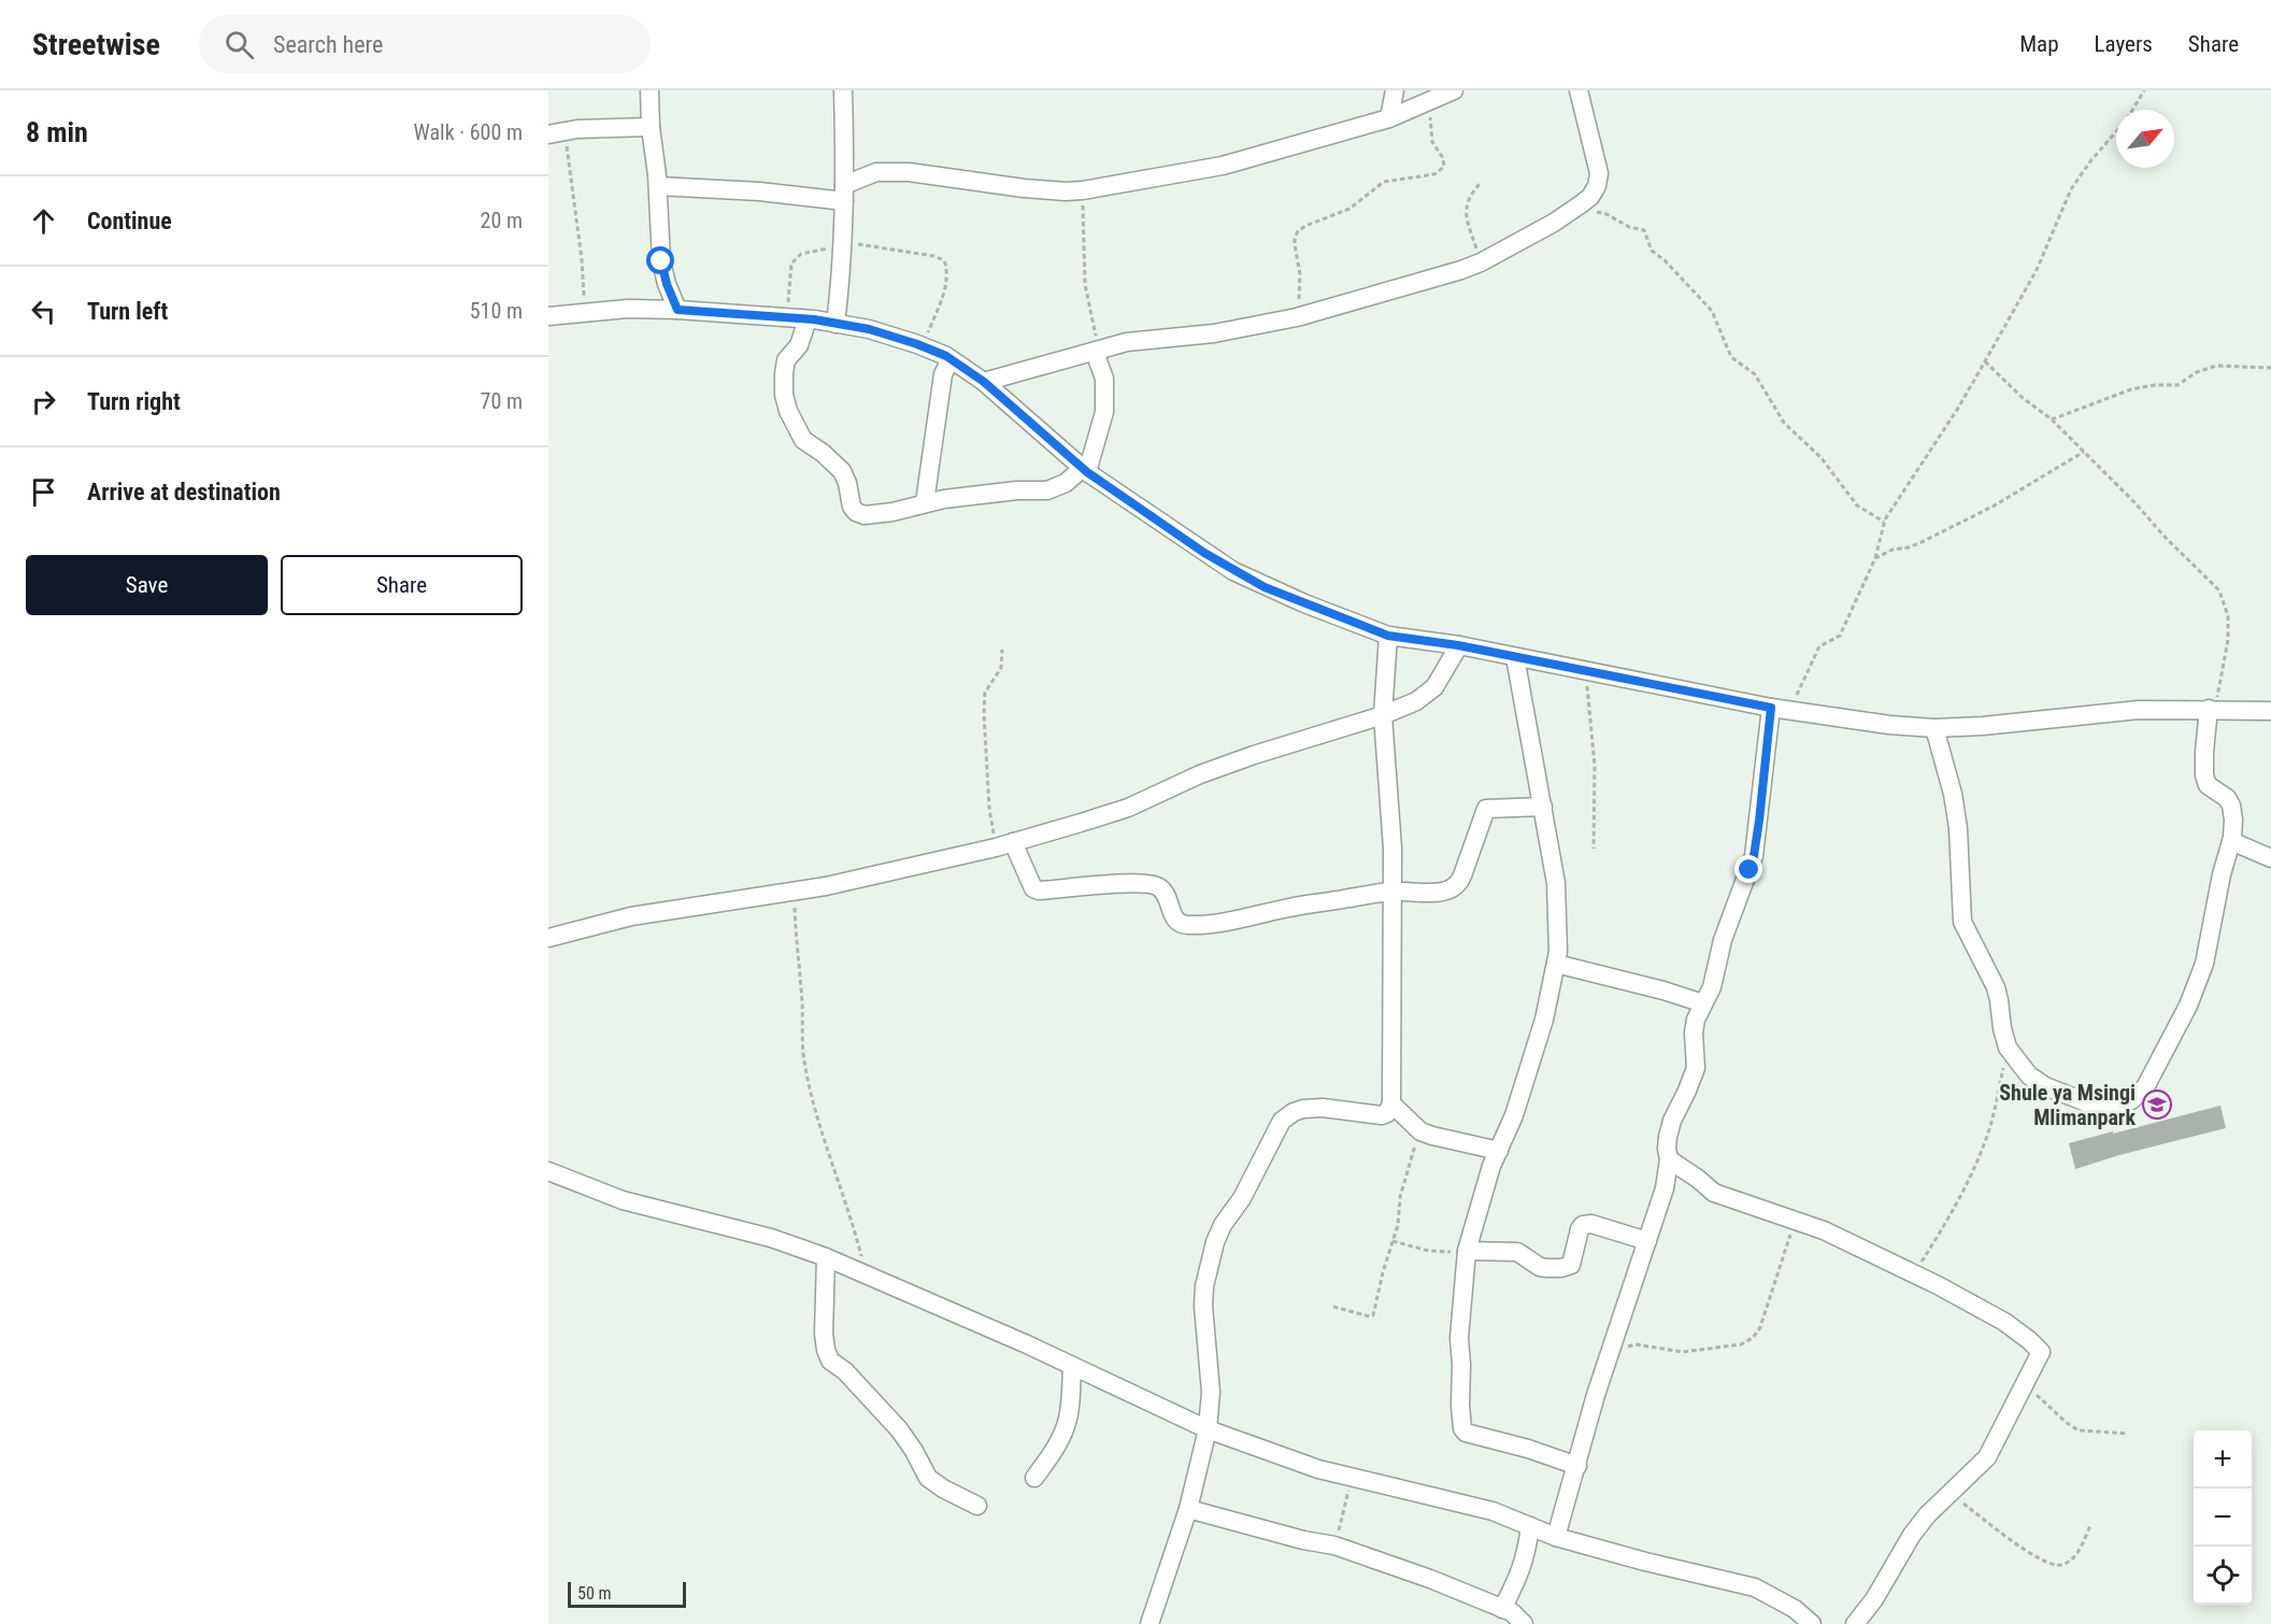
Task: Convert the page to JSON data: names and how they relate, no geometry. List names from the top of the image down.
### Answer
{
  "places": {
    "school or university": ["Shule ya Msingi Mlimanpark"]
  },
  "scale_bar": "50 m",
  "north": "top right",
  "page": {
    "header": "Streetwise",
    "search": "Search here",
    "nav": ["Map", "Layers", "Share"],
    "heading": ["8 min", "Walk · 600 m"],
    "list": [
      ["Continue", "20 m"],
      ["Turn left", "510 m"],
      ["Turn right", "70 m"],
      "Arrive at destination"
    ],
    "buttons": ["Save", "Share"],
    "map_buttons": ["+", "−"],
    "scale": "50 m"
  }
}
